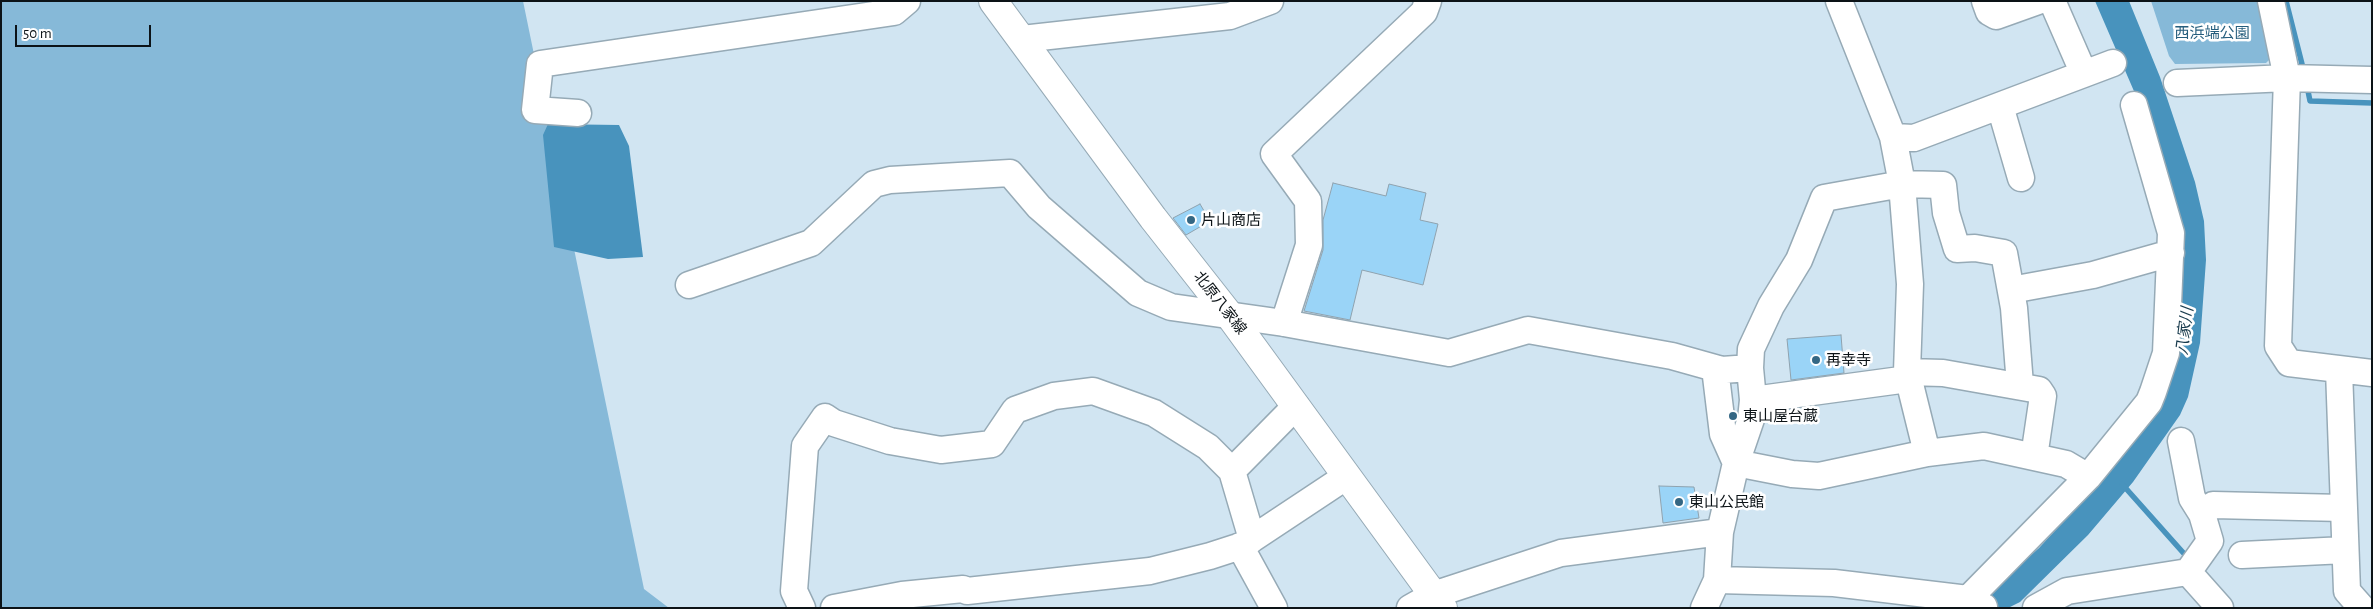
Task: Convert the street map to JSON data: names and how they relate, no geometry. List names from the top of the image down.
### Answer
{
  "streets": {
    "main road": ["北原八家線"]
  },
  "water": ["八家川"],
  "parks": ["西浜端公園"],
  "places": [
    "片山商店",
    "再幸寺",
    "東山屋台蔵",
    "東山公民館"
  ],
  "scale_bar": "50 m"
}
